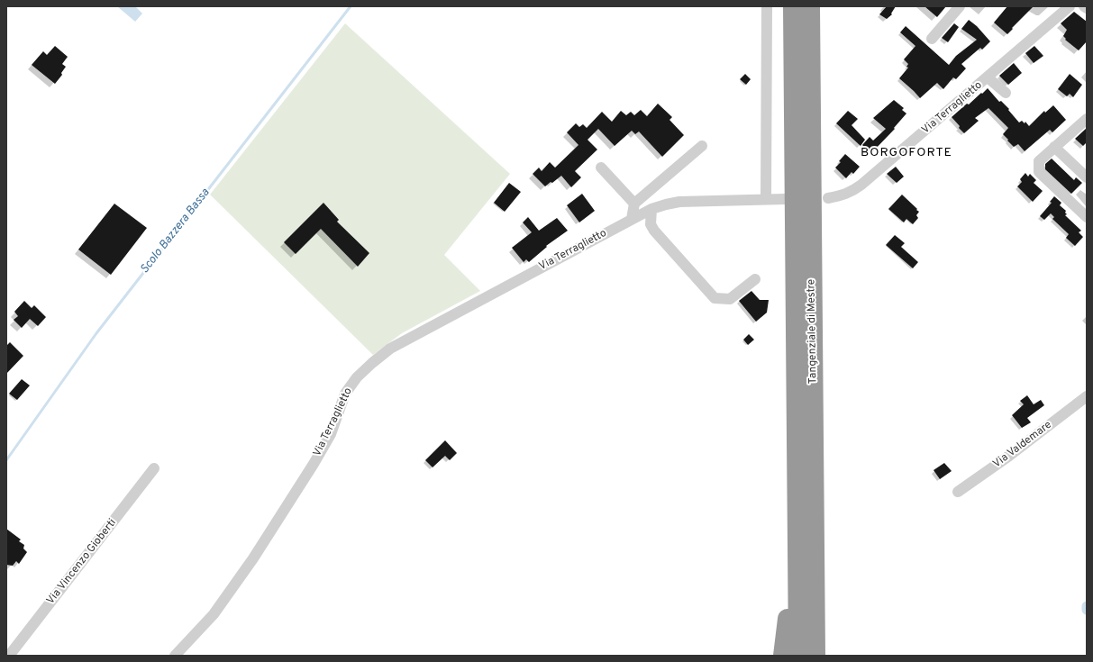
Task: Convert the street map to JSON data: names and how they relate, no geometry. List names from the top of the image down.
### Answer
{
  "streets": {
    "highway": ["Tangenziale di Mestre"],
    "street": ["Via Terraglietto", "Via Valdemare", "Via Vincenzo Gioberti"]
  },
  "districts": ["BORGOFORTE"],
  "water": ["Scolo Bazzera Bassa"]
}
